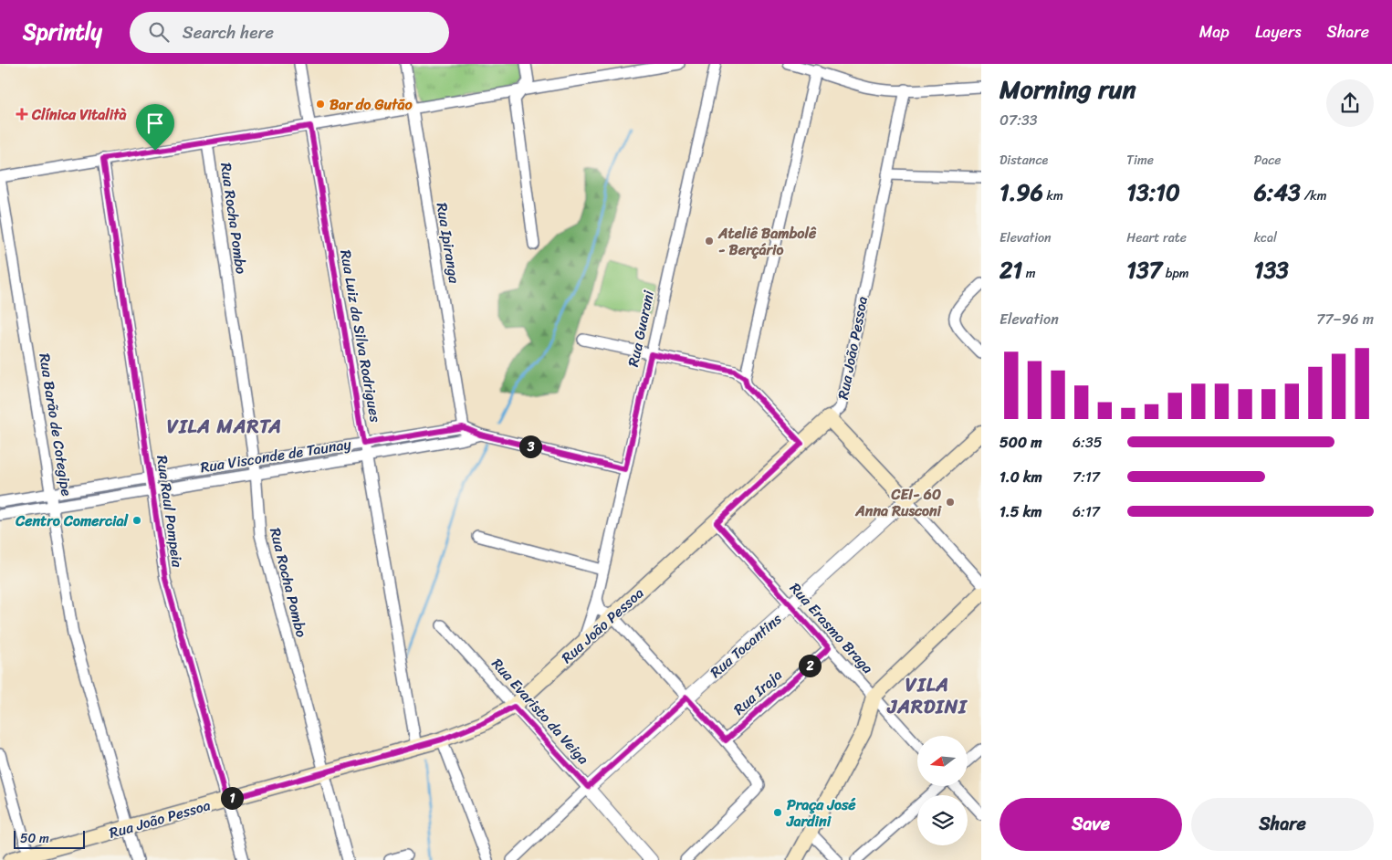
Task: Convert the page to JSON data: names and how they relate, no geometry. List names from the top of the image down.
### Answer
{
  "streets": {
    "main road": ["Rua João Pessoa", "Rua Tocantins"],
    "street": [
      "Rua Rocha Pombo",
      "Rua Ipiranga",
      "Rua Guarani",
      "Rua Luiz da Silva Rodrigues",
      "Rua Barão de Cotegipe",
      "Rua Visconde de Taunay",
      "Rua Raul Pompeia",
      "Rua Erasmo Braga",
      "Rua Iraja",
      "Rua Evaristo da Veiga"
    ]
  },
  "crossings": [
    ["Rua Rocha Pombo", "Rua João Pessoa"],
    ["Rua Rocha Pombo", "Rua Visconde de Taunay"],
    ["Rua Ipiranga", "Rua Visconde de Taunay"],
    ["Rua Guarani", "Rua João Pessoa"],
    ["Rua Luiz da Silva Rodrigues", "Rua João Pessoa"],
    ["Rua Luiz da Silva Rodrigues", "Rua Visconde de Taunay"],
    ["Rua João Pessoa", "Rua Barão de Cotegipe"],
    ["Rua João Pessoa", "Rua Raul Pompeia"],
    ["Rua João Pessoa", "Rua Erasmo Braga"],
    ["Rua João Pessoa", "Rua Evaristo da Veiga"],
    ["Rua Barão de Cotegipe", "Rua Visconde de Taunay"],
    ["Rua Visconde de Taunay", "Rua Raul Pompeia"],
    ["Rua Erasmo Braga", "Rua Tocantins"],
    ["Rua Erasmo Braga", "Rua Iraja"],
    ["Rua Tocantins", "Rua Evaristo da Veiga"]
  ],
  "districts": ["VILA MARTA", "VILA JARDINI"],
  "places": {
    "other": [
      "Bar do Gutão",
      "Ateliê Bambolê - Berçário",
      "CEI- 60 Anna Rusconi",
      "Centro Comercial",
      "Praça José Jardini"
    ],
    "health": ["Clínica Vitalità"]
  },
  "scale_bar": "50 m",
  "north": "left",
  "page": {
    "header": "Sprintly",
    "search": "Search here",
    "nav": ["Map", "Layers", "Share"],
    "heading": ["Morning run", "07:33"],
    "stats": [
      ["Distance", "1.96 km"],
      ["Time", "13:10"],
      ["Pace", "6:43 /km"],
      ["Elevation", "21 m"],
      ["Heart rate", "137 bpm"],
      ["kcal", "133"]
    ],
    "chart": ["Elevation", "77–96 m"],
    "list": [
      {
        "name": "500 m",
        "note": "6:35"
      },
      {
        "name": "1.0 km",
        "note": "7:17"
      },
      {
        "name": "1.5 km",
        "note": "6:17"
      }
    ],
    "pins": ["3", "2", "1"],
    "buttons": ["Save", "Share"],
    "scale": "50 m"
  }
}
